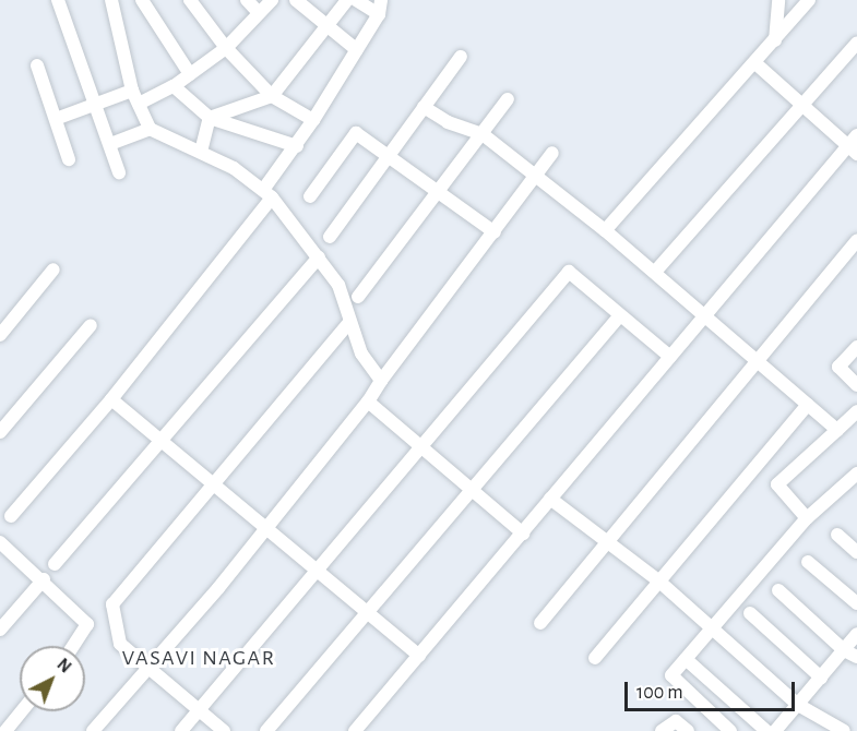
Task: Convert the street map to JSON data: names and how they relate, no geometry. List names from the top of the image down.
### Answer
{
  "districts": ["VASAVI NAGAR"],
  "scale_bar": "100 m",
  "north": "top right"
}
